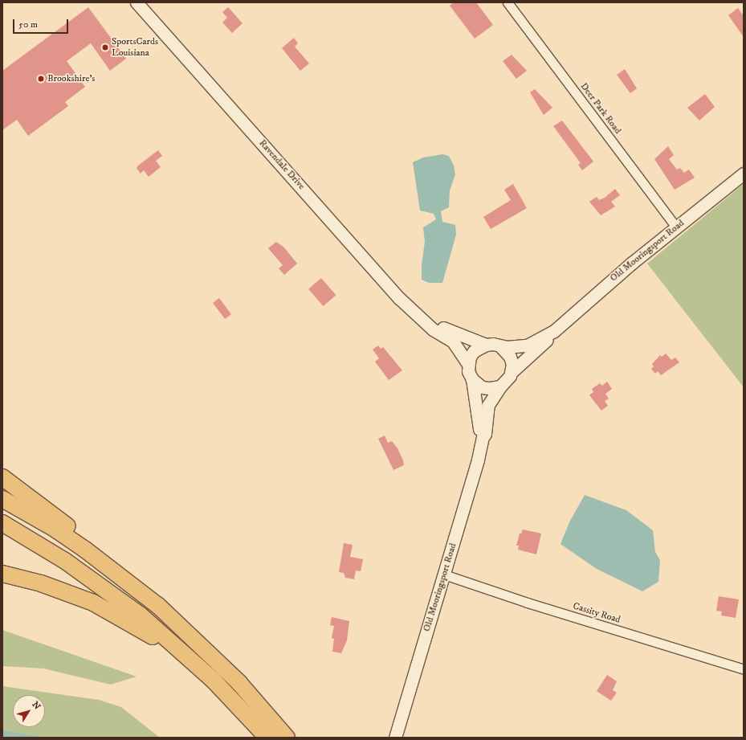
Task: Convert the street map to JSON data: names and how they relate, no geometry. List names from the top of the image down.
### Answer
{
  "streets": {
    "main road": ["Ravendale Drive", "Old Mooringsport Road"],
    "street": ["Deer Park Road", "Cassity Road"]
  },
  "crossings": [
    ["Deer Park Road", "Old Mooringsport Road"],
    ["Ravendale Drive", "Old Mooringsport Road"],
    ["Old Mooringsport Road", "Cassity Road"]
  ],
  "places": ["SportsCards Louisiana", "Brookshire's"],
  "scale_bar": "50 m",
  "north": "top right"
}
